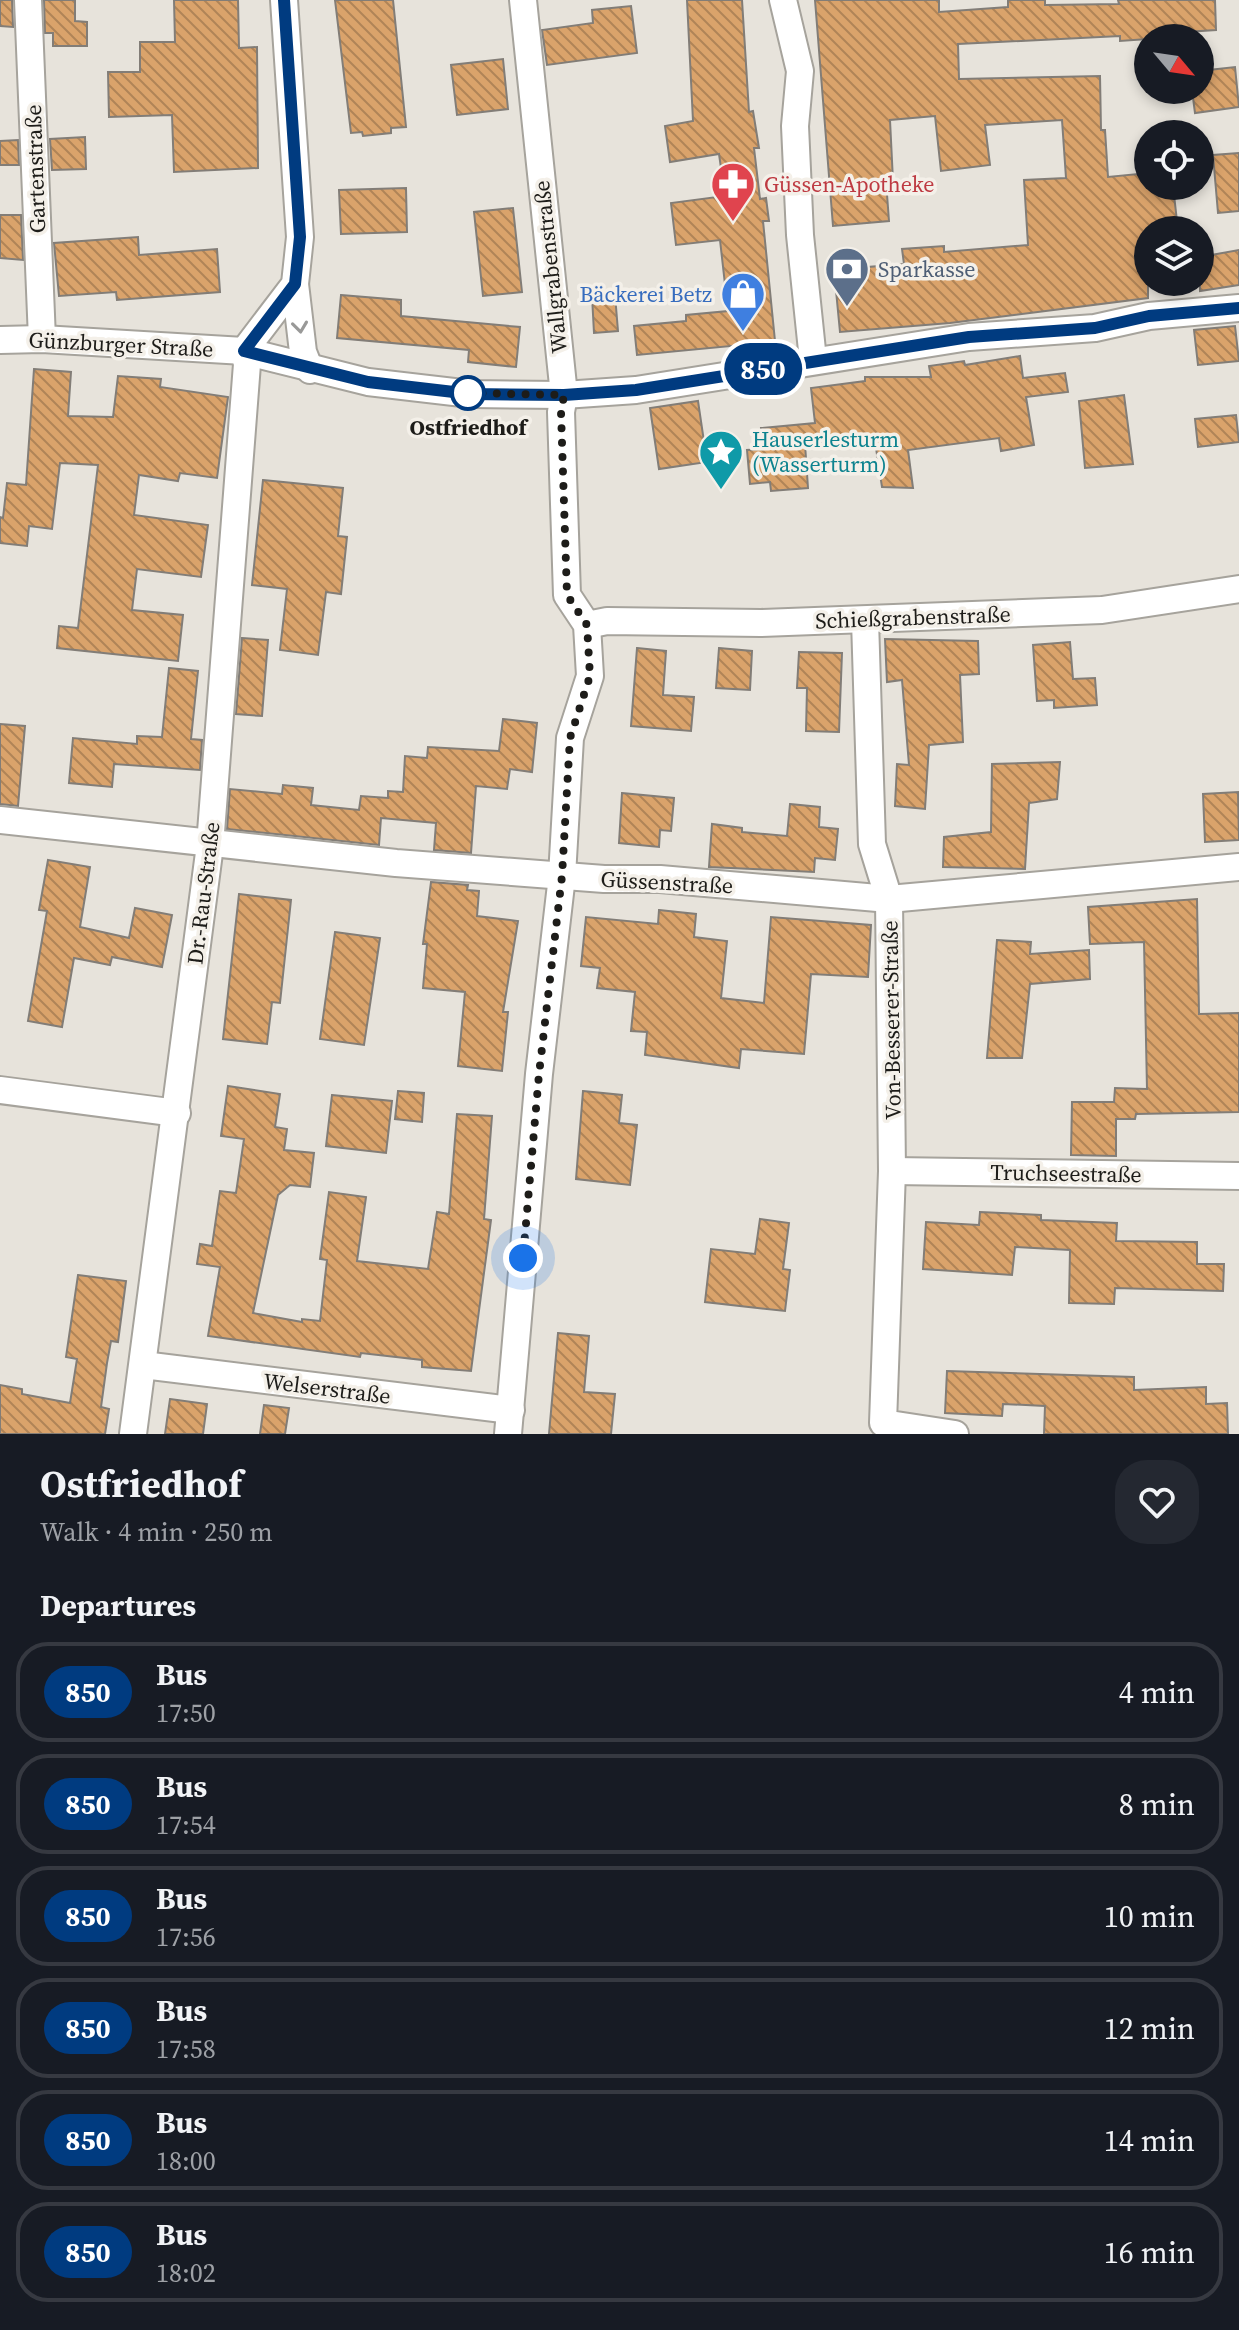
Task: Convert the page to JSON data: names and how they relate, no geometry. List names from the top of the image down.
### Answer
{
  "streets": {
    "street": [
      "Gartenstraße",
      "Wallgrabenstraße",
      "Günzburger Straße",
      "Schießgrabenstraße",
      "Güssenstraße",
      "Dr.-Rau-Straße",
      "Von-Besserer-Straße",
      "Truchseestraße",
      "Welserstraße"
    ]
  },
  "crossings": [
    ["Gartenstraße", "Günzburger Straße"],
    ["Wallgrabenstraße", "Günzburger Straße"],
    ["Wallgrabenstraße", "Schießgrabenstraße"],
    ["Wallgrabenstraße", "Güssenstraße"],
    ["Wallgrabenstraße", "Welserstraße"],
    ["Günzburger Straße", "Dr.-Rau-Straße"],
    ["Schießgrabenstraße", "Von-Besserer-Straße"],
    ["Güssenstraße", "Dr.-Rau-Straße"],
    ["Güssenstraße", "Von-Besserer-Straße"],
    ["Dr.-Rau-Straße", "Welserstraße"],
    ["Von-Besserer-Straße", "Truchseestraße"]
  ],
  "places": {
    "pharmacy": ["Güssen-Apotheke"],
    "bank": ["Sparkasse"],
    "shop": ["Bäckerei Betz"],
    "other": ["Ostfriedhof"],
    "place": ["Hauserlesturm (Wasserturm)"]
  },
  "lines": ["bus line 850"],
  "north": "bottom right",
  "page": {
    "on_map": "850",
    "heading": [
      ["Ostfriedhof", "Walk · 4 min · 250 m"],
      "Departures"
    ],
    "list": [
      {
        "mark": "850",
        "name": "Bus",
        "note": "17:50",
        "value": "4 min"
      },
      {
        "mark": "850",
        "name": "Bus",
        "note": "17:54",
        "value": "8 min"
      },
      {
        "mark": "850",
        "name": "Bus",
        "note": "17:56",
        "value": "10 min"
      },
      {
        "mark": "850",
        "name": "Bus",
        "note": "17:58",
        "value": "12 min"
      },
      {
        "mark": "850",
        "name": "Bus",
        "note": "18:00",
        "value": "14 min"
      },
      {
        "mark": "850",
        "name": "Bus",
        "note": "18:02",
        "value": "16 min"
      }
    ]
  }
}
